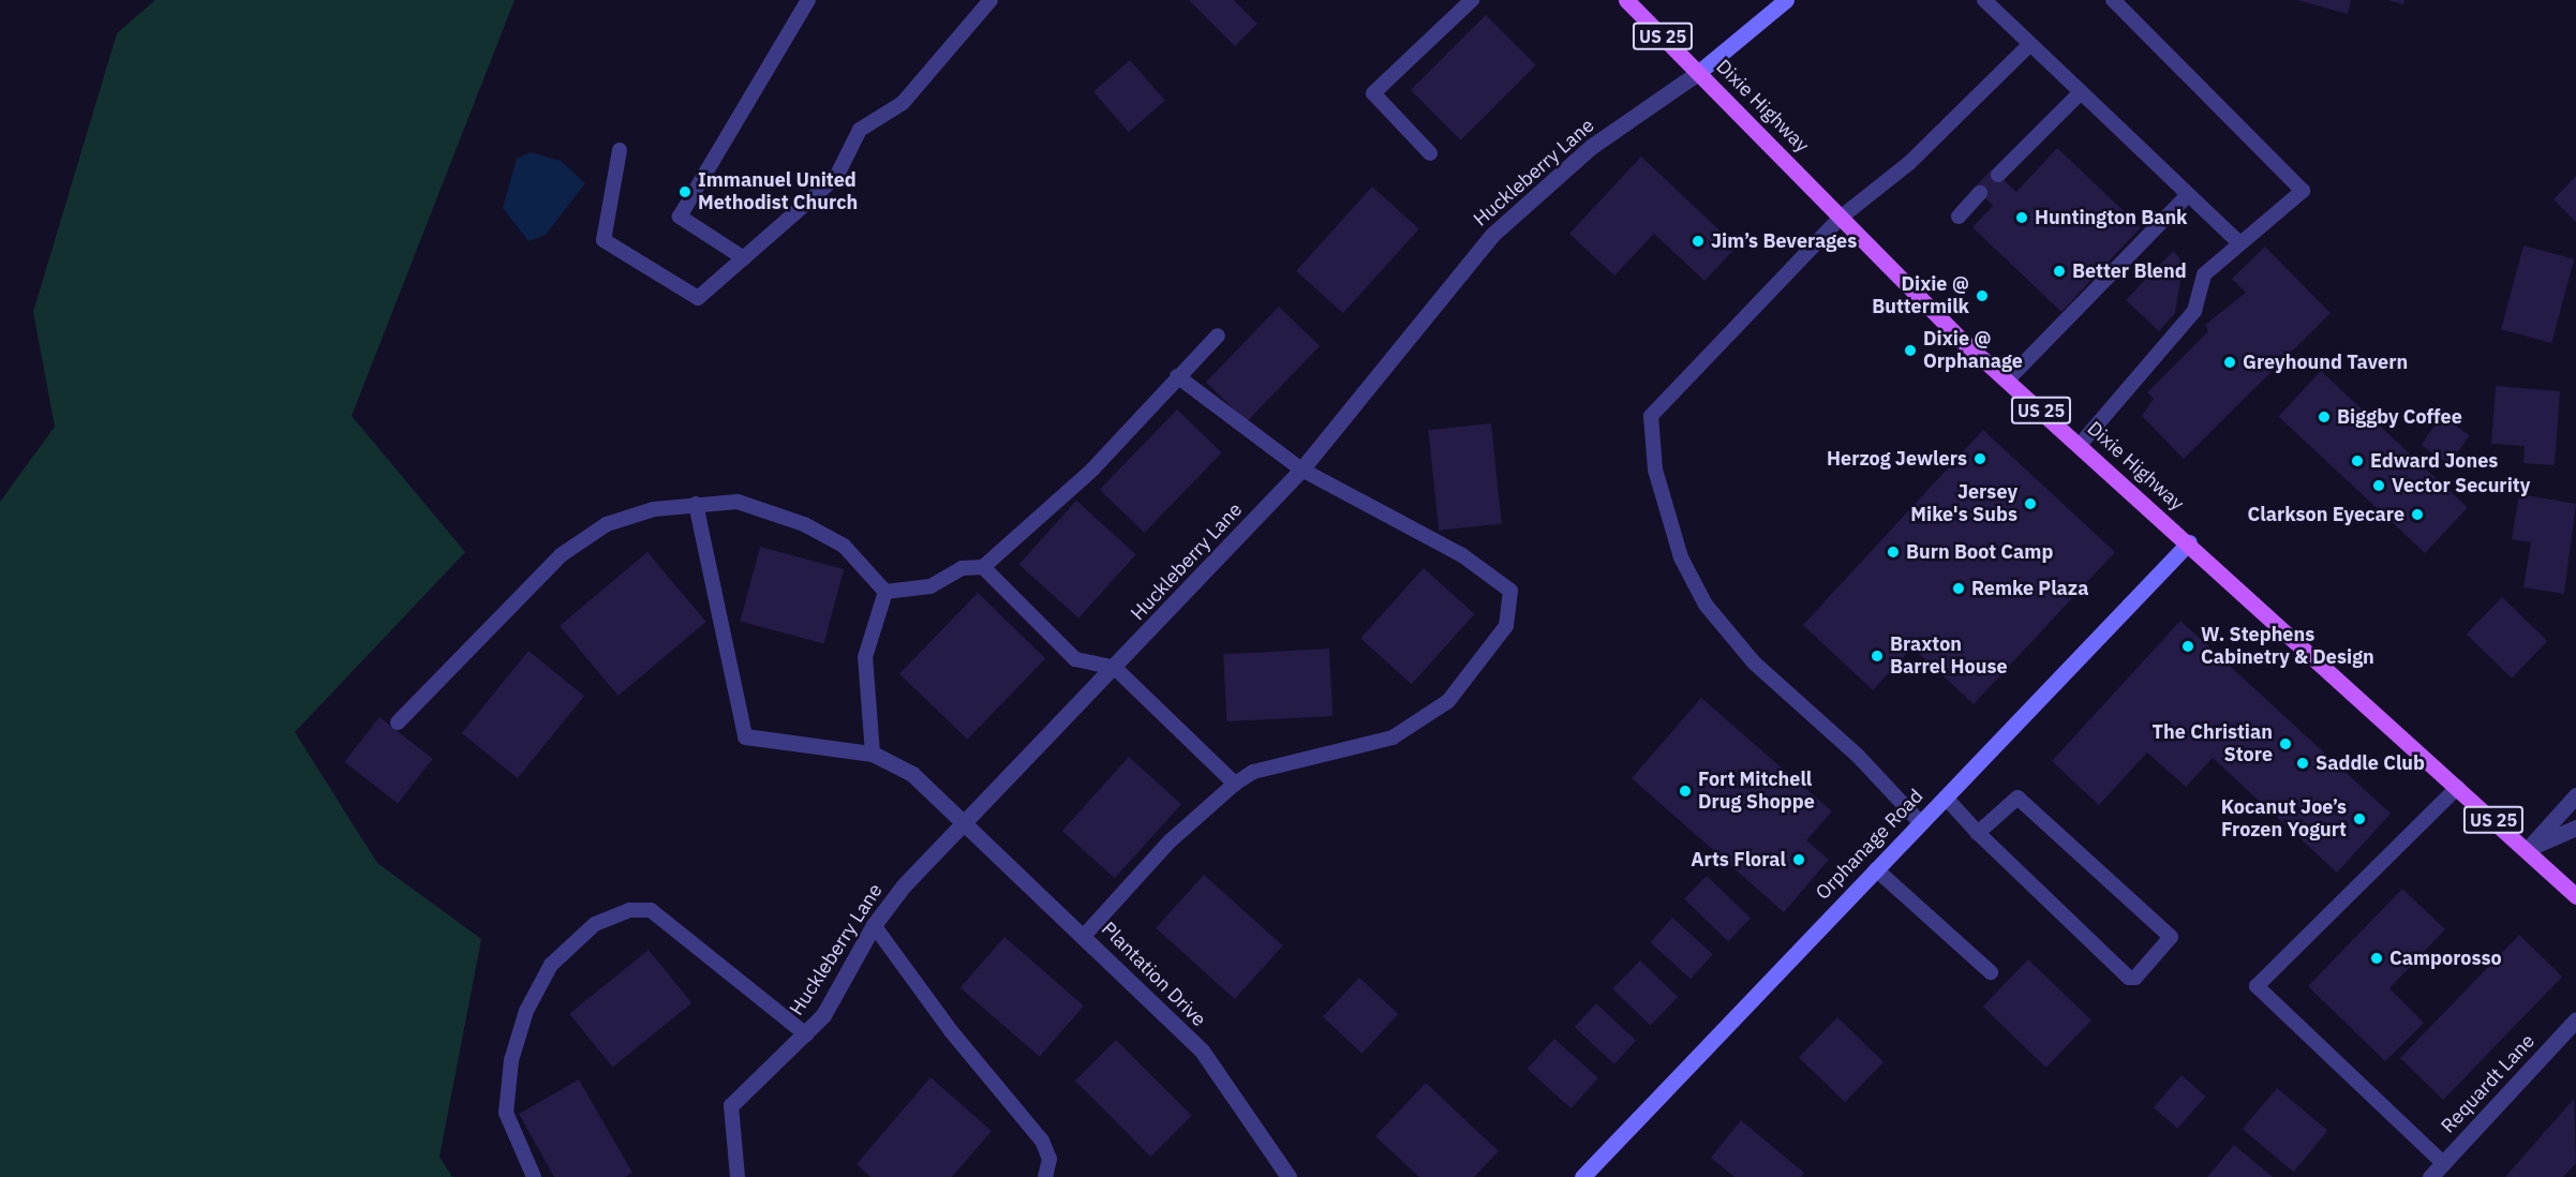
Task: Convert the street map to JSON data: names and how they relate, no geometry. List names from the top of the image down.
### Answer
{
  "streets": {
    "main road": ["US 25", "Dixie Highway", "Orphanage Road"],
    "street": ["Huckleberry Lane", "Plantation Drive", "Requardt Lane"]
  },
  "crossings": [
    ["Dixie Highway", "Huckleberry Lane"],
    ["Dixie Highway", "Orphanage Road"],
    ["Huckleberry Lane", "Plantation Drive"]
  ],
  "places": [
    "Immanuel United Methodist Church",
    "Huntington Bank",
    "Jim’s Beverages",
    "Better Blend",
    "Dixie @ Buttermilk",
    "Dixie @ Orphanage",
    "Greyhound Tavern",
    "Biggby Coffee",
    "Herzog Jewlers",
    "Edward Jones",
    "Vector Security",
    "Jersey Mike's Subs",
    "Clarkson Eyecare",
    "Burn Boot Camp",
    "Remke Plaza",
    "W. Stephens Cabinetry & Design",
    "Braxton Barrel House",
    "The Christian Store",
    "Saddle Club",
    "Fort Mitchell Drug Shoppe",
    "Kocanut Joe’s Frozen Yogurt",
    "Arts Floral",
    "Camporosso"
  ]
}
